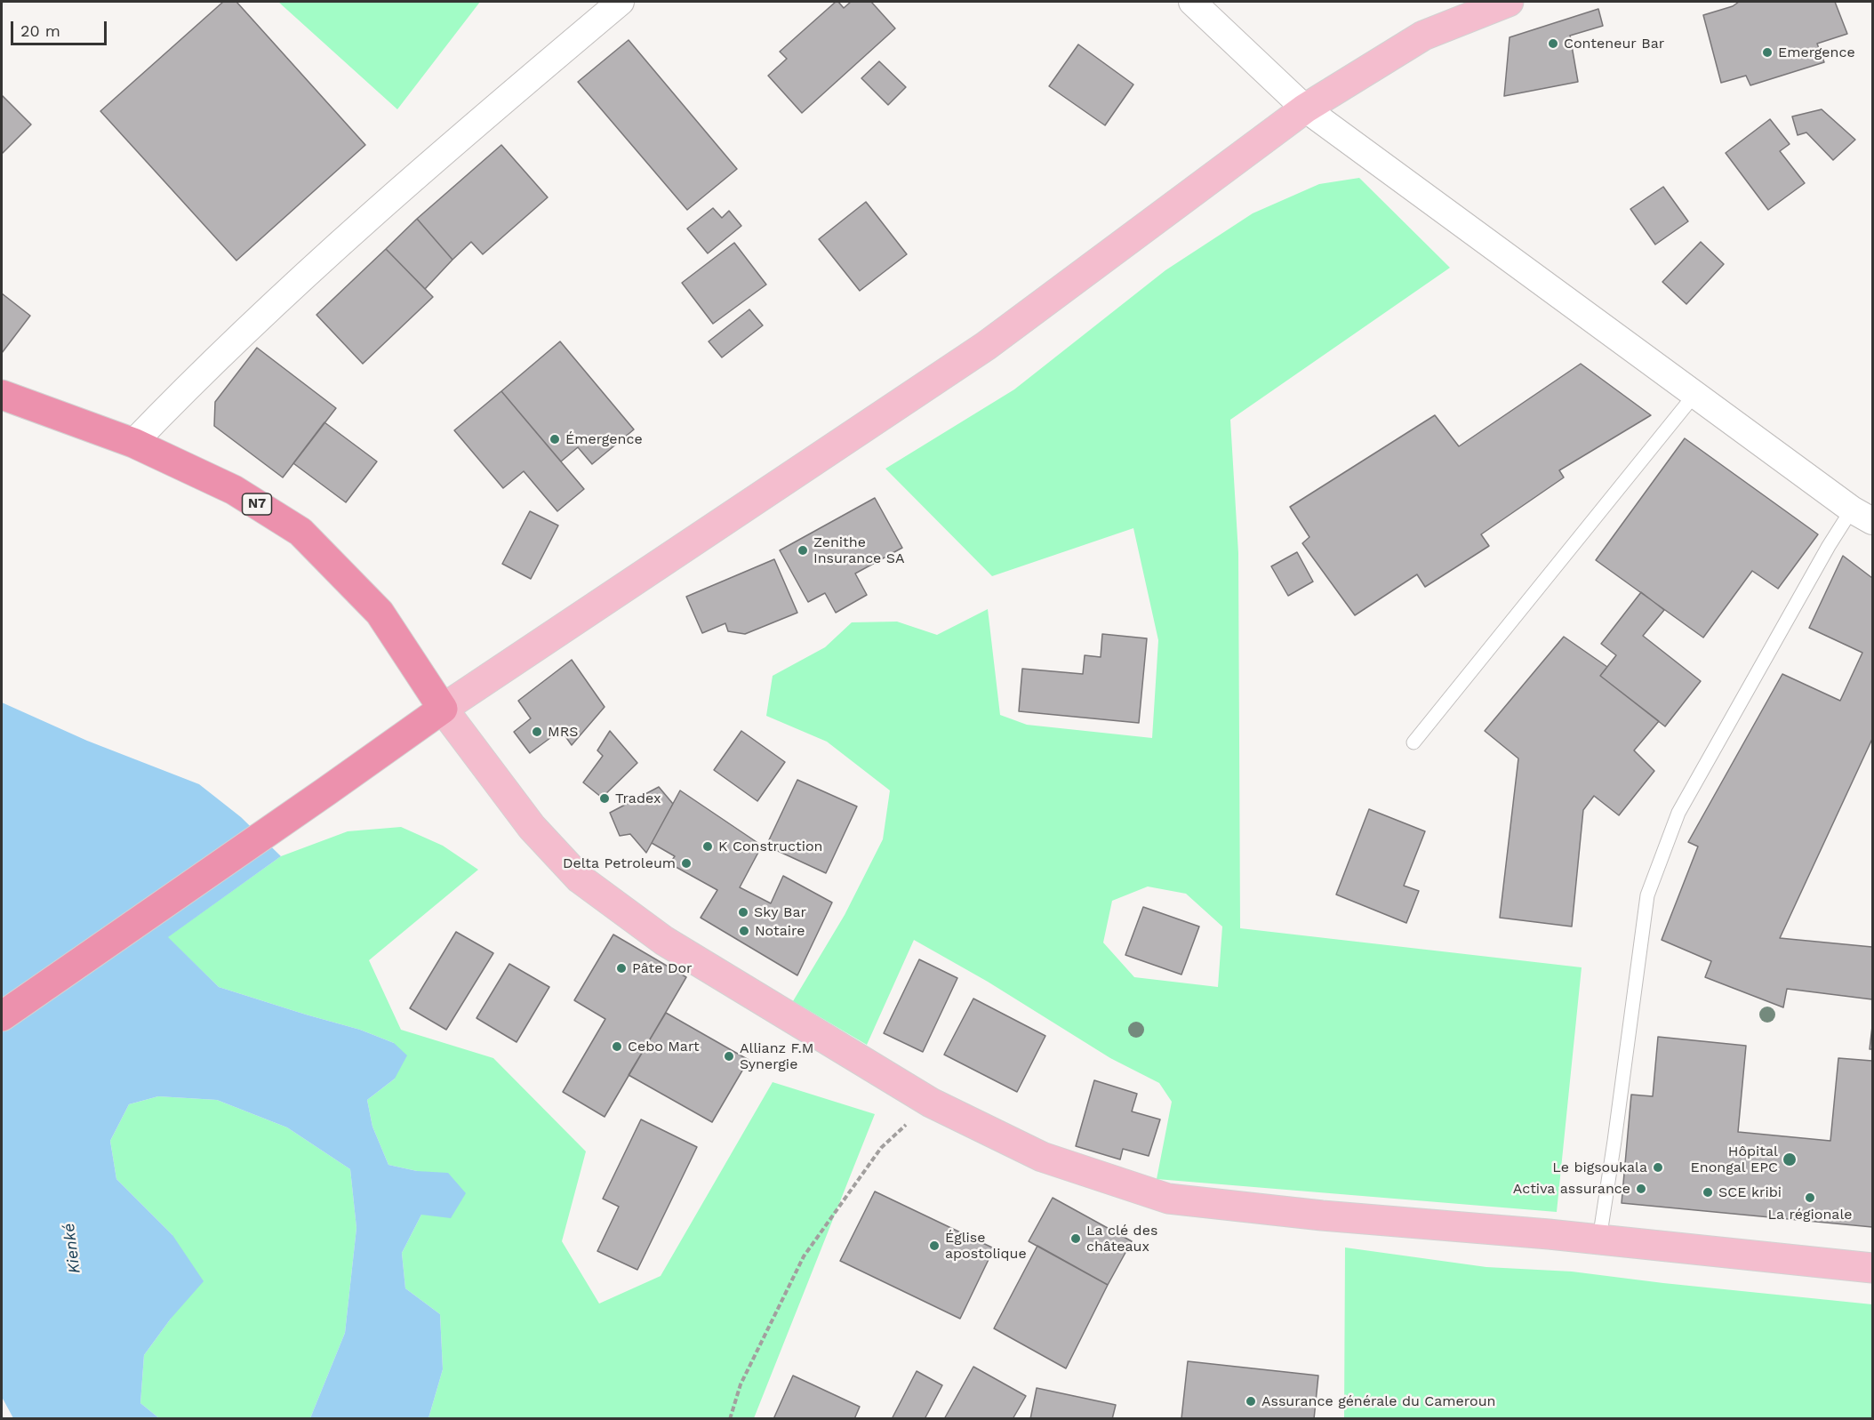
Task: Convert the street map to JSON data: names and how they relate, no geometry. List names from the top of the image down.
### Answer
{
  "streets": {
    "highway": ["N7"]
  },
  "water": ["Kienké"],
  "places": [
    "Conteneur Bar",
    "Emergence",
    "Émergence",
    "Zenithe Insurance SA",
    "MRS",
    "Tradex",
    "K Construction",
    "Delta Petroleum",
    "Sky Bar",
    "Notaire",
    "Pâte Dor",
    "Cebo Mart",
    "Allianz F.M Synergie",
    "Hôpital Enongal EPC",
    "Le bigsoukala",
    "Activa assurance",
    "SCE kribi",
    "La régionale",
    "La clé des châteaux",
    "Église apostolique",
    "Assurance générale du Cameroun"
  ],
  "scale_bar": "20 m"
}
